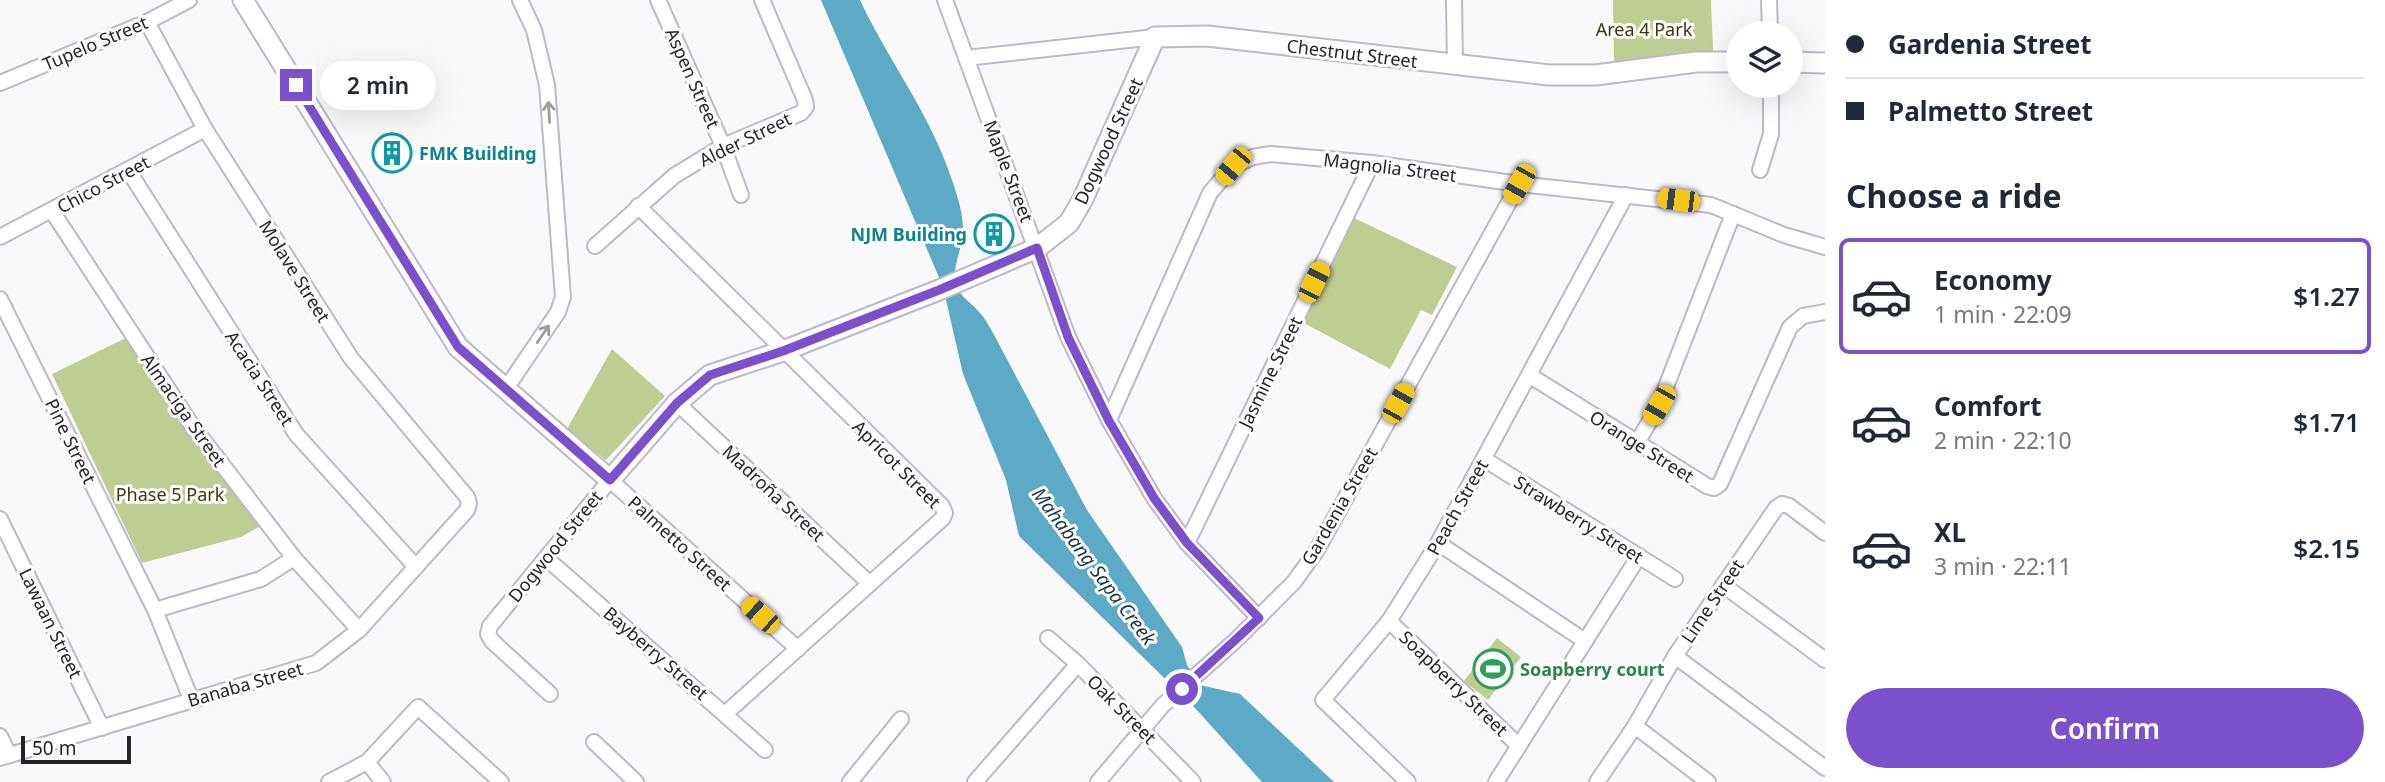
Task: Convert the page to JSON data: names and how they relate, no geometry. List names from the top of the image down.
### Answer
{
  "streets": {
    "street": [
      "Tupelo Street",
      "Chestnut Street",
      "Aspen Street",
      "Alder Street",
      "Dogwood Street",
      "Magnolia Street",
      "Maple Street",
      "Chico Street",
      "Molave Street",
      "Jasmine Street",
      "Acacia Street",
      "Almaciga Street",
      "Pine Street",
      "Orange Street",
      "Apricot Street",
      "Madroña Street",
      "Gardenia Street",
      "Peach Street",
      "Strawberry Street",
      "Palmetto Street",
      "Lime Street",
      "Lawaan Street",
      "Bayberry Street",
      "Soapberry Street",
      "Banaba Street",
      "Oak Street"
    ]
  },
  "crossings": [
    ["Tupelo Street", "Molave Street"],
    ["Chestnut Street", "Dogwood Street"],
    ["Chestnut Street", "Maple Street"],
    ["Aspen Street", "Alder Street"],
    ["Alder Street", "Apricot Street"],
    ["Dogwood Street", "Maple Street"],
    ["Dogwood Street", "Apricot Street"],
    ["Dogwood Street", "Madroña Street"],
    ["Dogwood Street", "Palmetto Street"],
    ["Dogwood Street", "Bayberry Street"],
    ["Magnolia Street", "Maple Street"],
    ["Magnolia Street", "Jasmine Street"],
    ["Magnolia Street", "Gardenia Street"],
    ["Magnolia Street", "Peach Street"],
    ["Maple Street", "Jasmine Street"],
    ["Maple Street", "Gardenia Street"],
    ["Chico Street", "Molave Street"],
    ["Chico Street", "Acacia Street"],
    ["Chico Street", "Almaciga Street"],
    ["Molave Street", "Banaba Street"],
    ["Acacia Street", "Banaba Street"],
    ["Almaciga Street", "Banaba Street"],
    ["Pine Street", "Banaba Street"],
    ["Orange Street", "Peach Street"],
    ["Apricot Street", "Madroña Street"],
    ["Apricot Street", "Palmetto Street"],
    ["Apricot Street", "Bayberry Street"],
    ["Gardenia Street", "Oak Street"],
    ["Peach Street", "Strawberry Street"],
    ["Peach Street", "Soapberry Street"],
    ["Lawaan Street", "Banaba Street"]
  ],
  "water": ["Mahabang Sapa Creek"],
  "parks": ["Area 4 Park", "Phase 5 Park"],
  "places": {
    "building": ["FMK Building", "NJM Building"],
    "sports": ["Soapberry court"]
  },
  "scale_bar": "50 m",
  "page": {
    "banner": ["Gardenia Street", "Palmetto Street"],
    "bubble": "2 min",
    "heading": "Choose a ride",
    "list": [
      {
        "name": "Economy",
        "note": "1 min · 22:09",
        "value": "$1.27"
      },
      {
        "name": "Comfort",
        "note": "2 min · 22:10",
        "value": "$1.71"
      },
      {
        "name": "XL",
        "note": "3 min · 22:11",
        "value": "$2.15"
      }
    ],
    "buttons": "Confirm",
    "scale": "50 m"
  }
}
